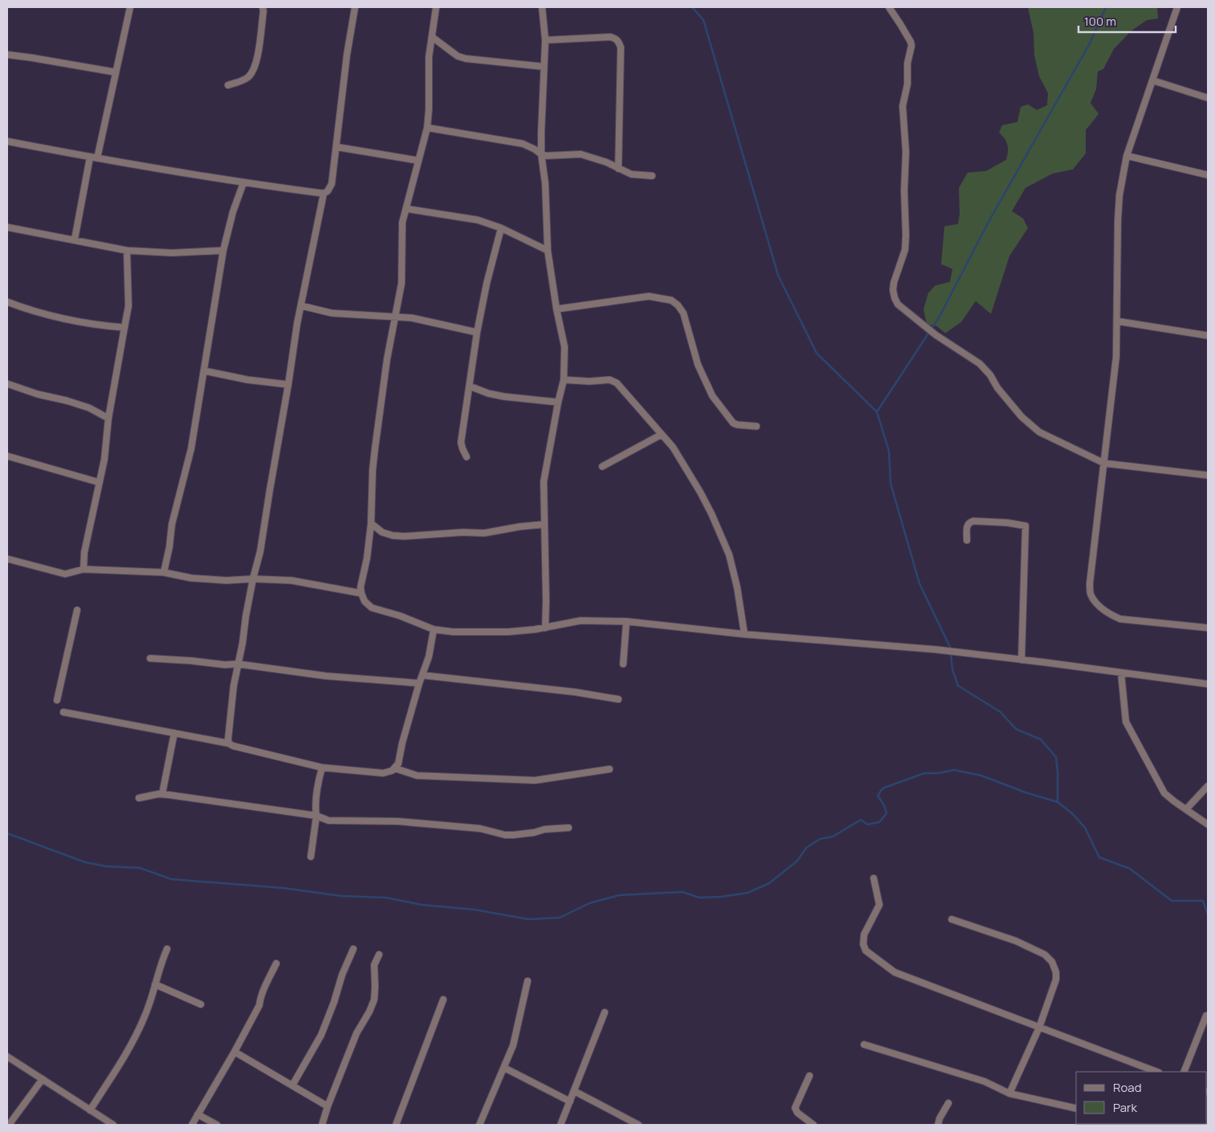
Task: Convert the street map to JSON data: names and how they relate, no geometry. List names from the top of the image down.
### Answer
{
  "legend": ["Road", "Park"],
  "scale_bar": "100 m"
}
